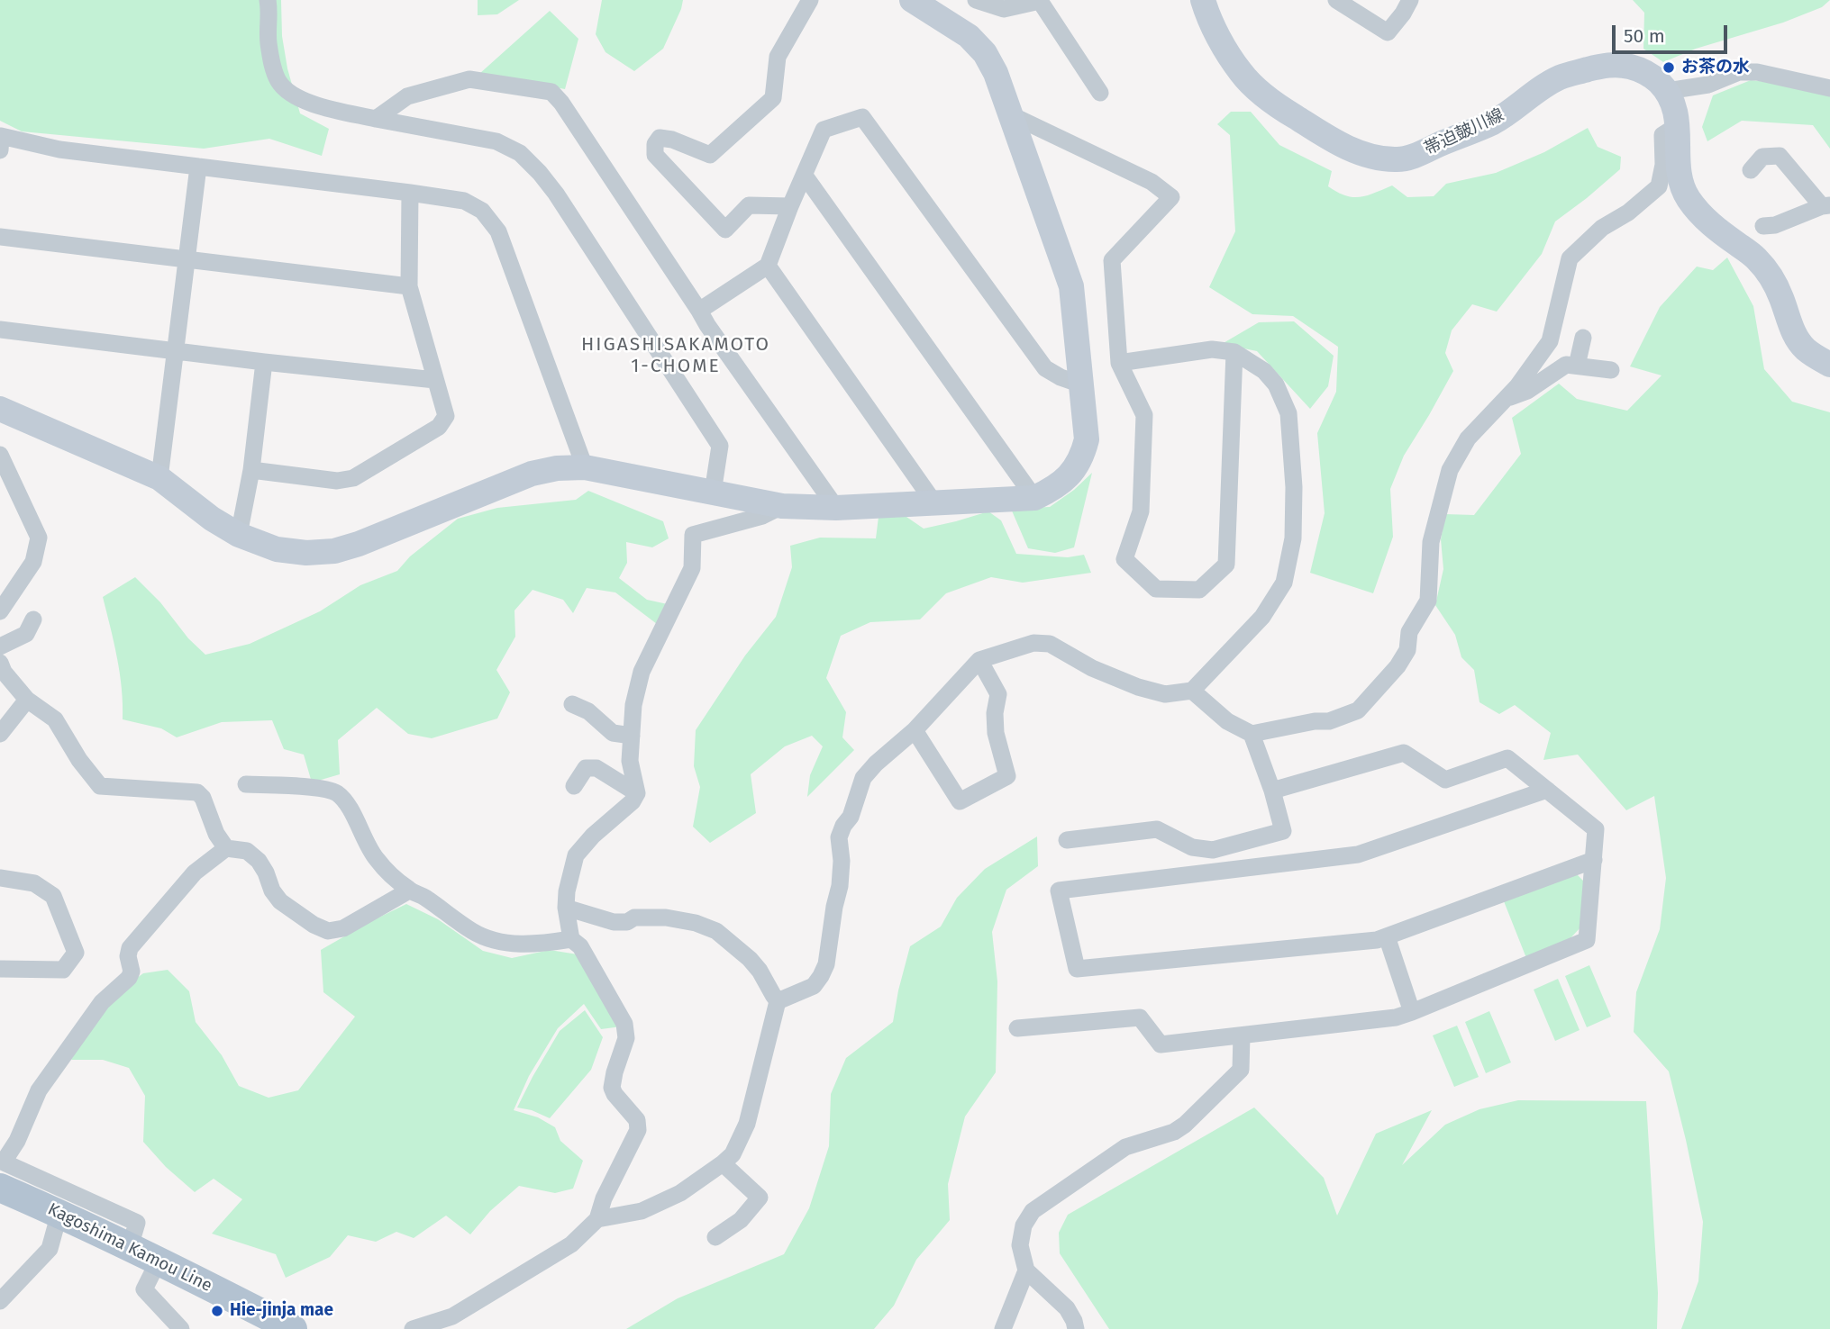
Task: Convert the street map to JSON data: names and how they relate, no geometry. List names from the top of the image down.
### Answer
{
  "streets": {
    "main road": ["Kagoshima Kamou Line"],
    "street": ["帯迫皷川線"]
  },
  "districts": ["HIGASHISAKAMOTO 1-CHOME"],
  "places": ["お茶の水", "Hie-jinja mae"],
  "scale_bar": "50 m"
}
